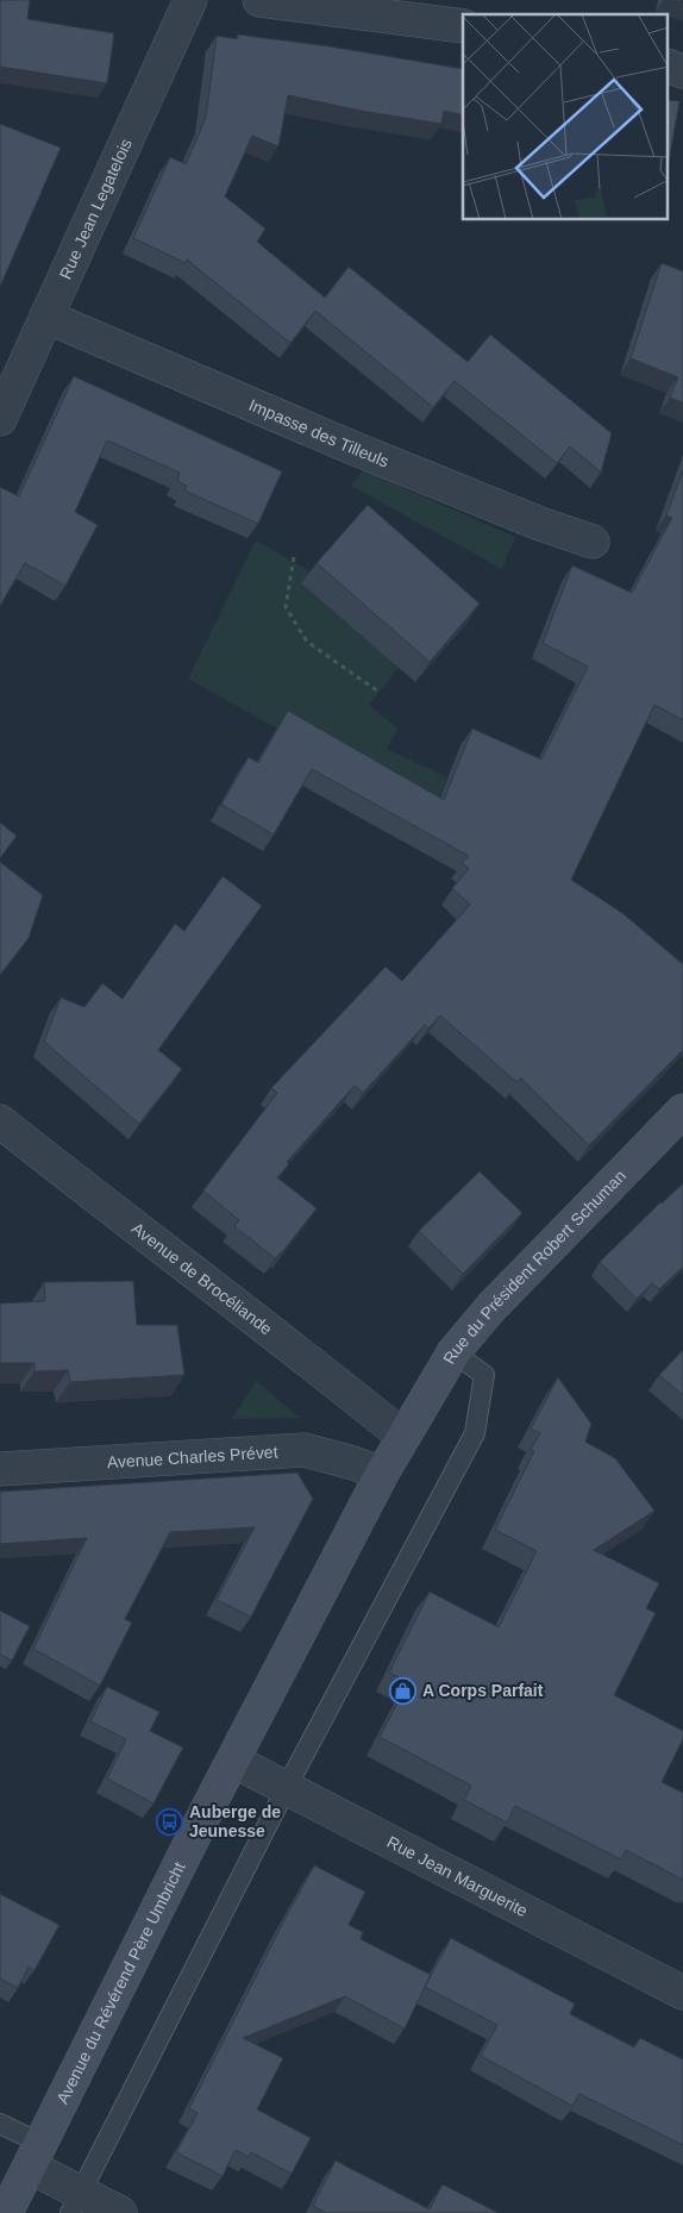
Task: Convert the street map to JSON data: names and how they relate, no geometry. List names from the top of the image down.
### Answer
{
  "streets": {
    "main road": ["Rue du Président Robert Schuman", "Avenue du Révérend Père Umbricht"],
    "street": [
      "Rue Jean Legatelois",
      "Impasse des Tilleuls",
      "Avenue de Brocéliande",
      "Avenue Charles Prévet",
      "Rue Jean Marguerite"
    ]
  },
  "crossings": [
    ["Rue Jean Legatelois", "Impasse des Tilleuls"],
    ["Rue du Président Robert Schuman", "Avenue de Brocéliande"],
    ["Rue du Président Robert Schuman", "Avenue du Révérend Père Umbricht"],
    ["Avenue de Brocéliande", "Avenue du Révérend Père Umbricht"],
    ["Avenue Charles Prévet", "Avenue du Révérend Père Umbricht"],
    ["Rue Jean Marguerite", "Avenue du Révérend Père Umbricht"]
  ],
  "places": {
    "shop": ["A Corps Parfait"],
    "bus stop": ["Auberge de Jeunesse"]
  }
}
